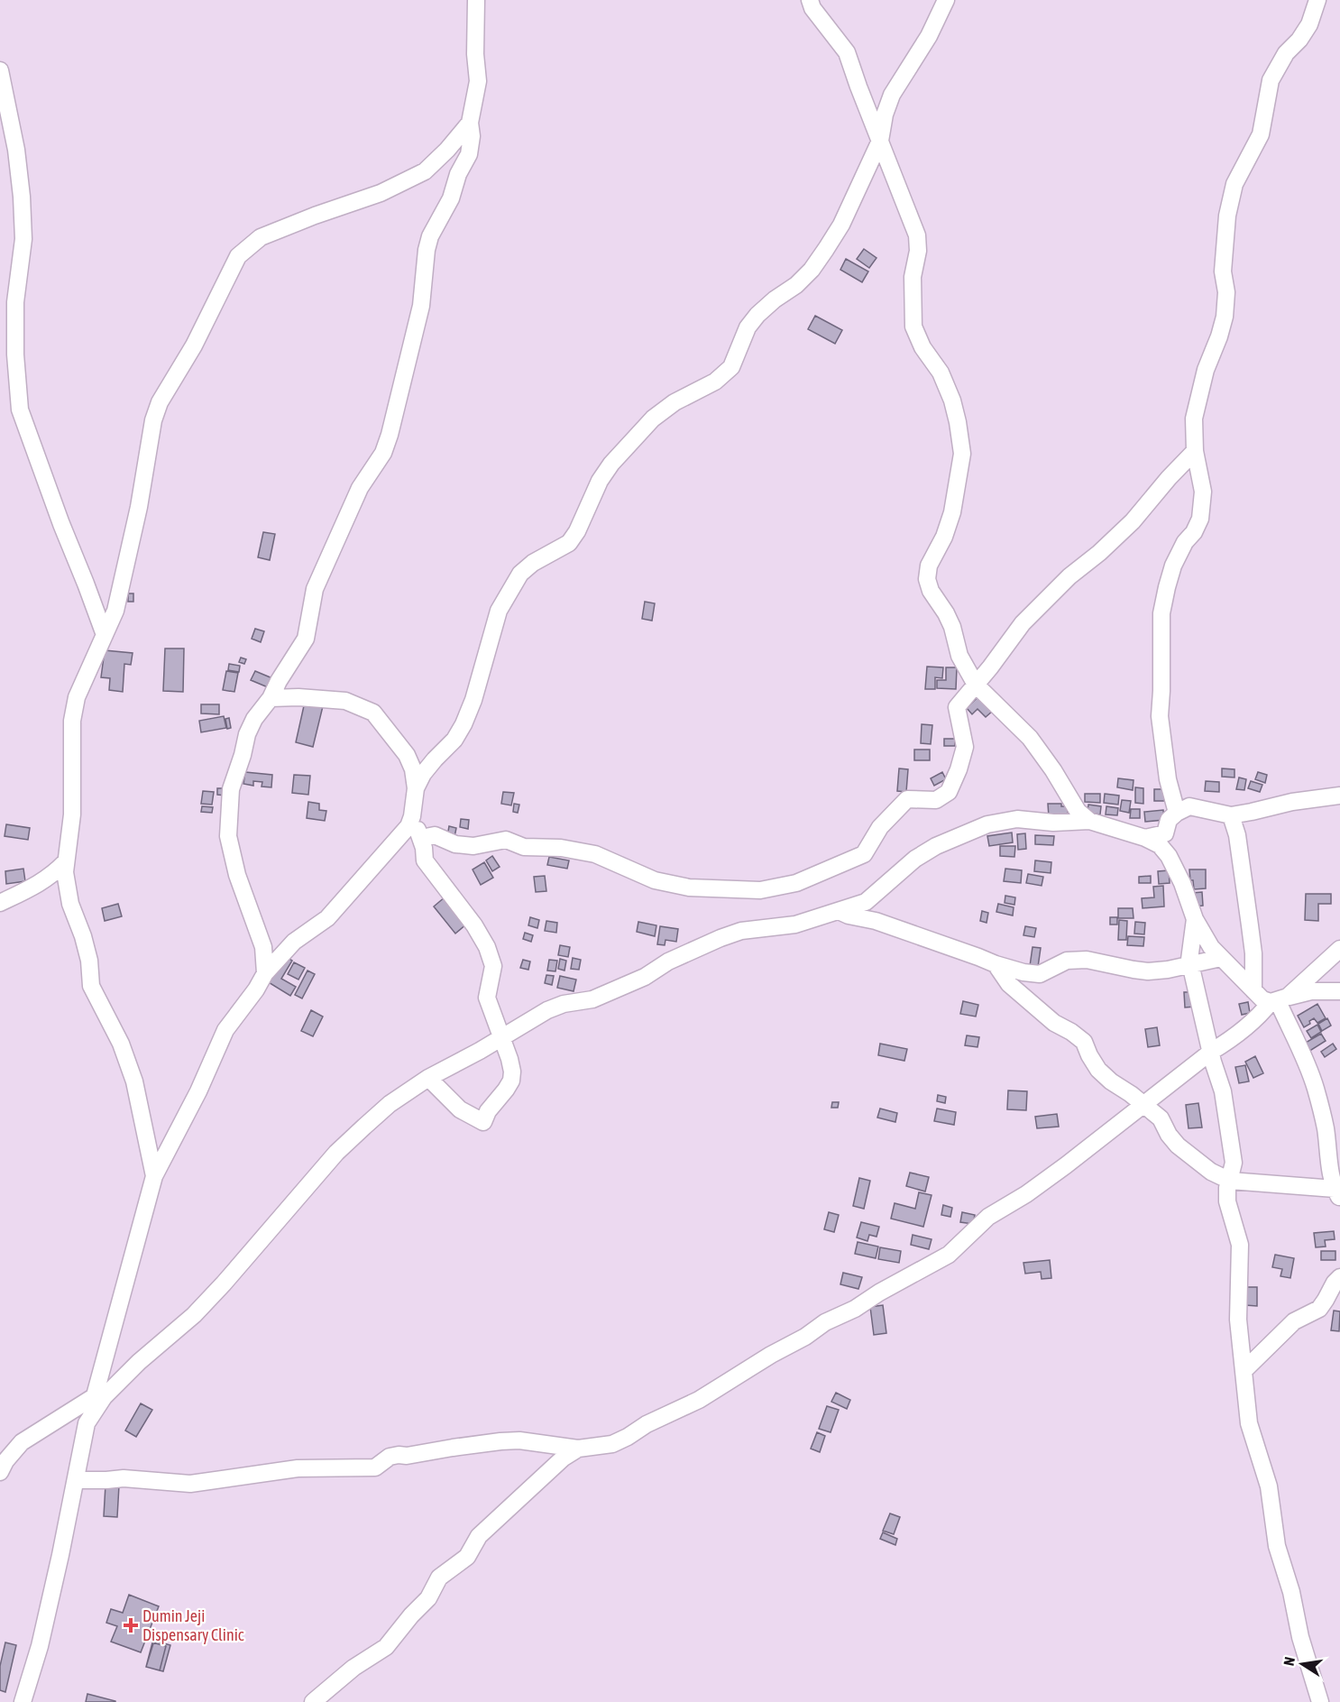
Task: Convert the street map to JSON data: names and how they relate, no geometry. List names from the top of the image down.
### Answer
{
  "places": {
    "health": ["Dumin Jeji Dispensary Clinic"]
  },
  "north": "left"
}
